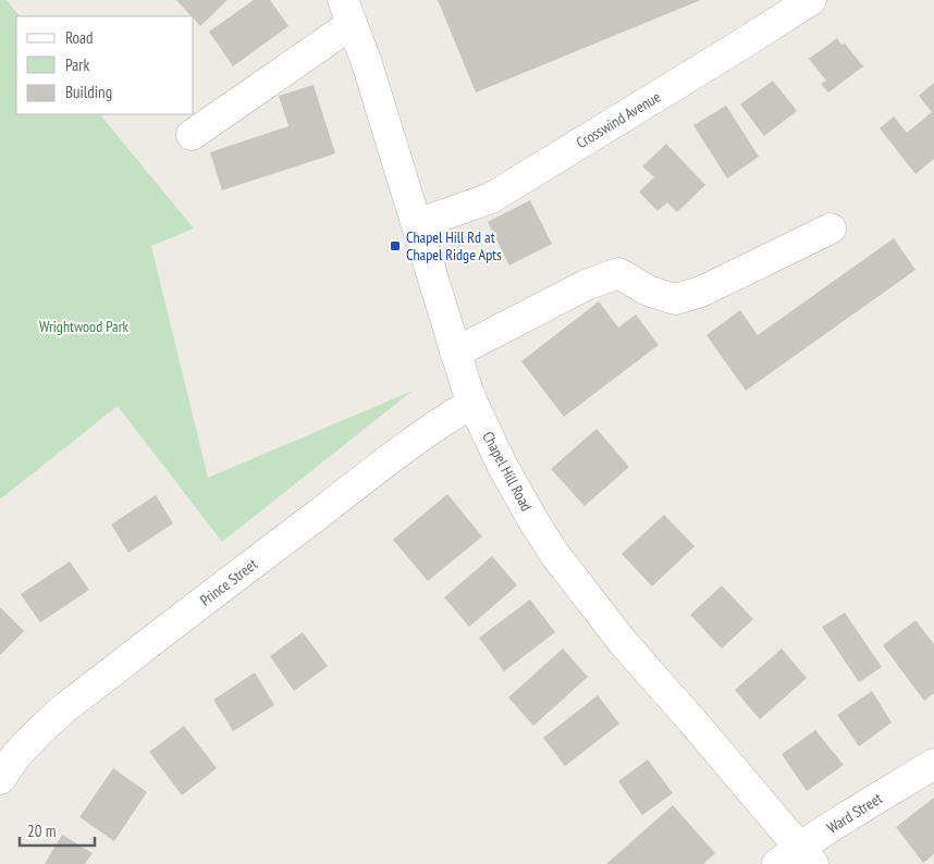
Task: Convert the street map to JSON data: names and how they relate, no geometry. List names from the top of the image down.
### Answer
{
  "streets": {
    "street": [
      "Crosswind Avenue",
      "Chapel Hill Road",
      "Prince Street",
      "Ward Street"
    ]
  },
  "crossings": [
    ["Crosswind Avenue", "Chapel Hill Road"],
    ["Chapel Hill Road", "Prince Street"],
    ["Chapel Hill Road", "Ward Street"]
  ],
  "parks": ["Wrightwood Park"],
  "places": {
    "transit": ["Chapel Hill Rd at Chapel Ridge Apts"]
  },
  "legend": ["Road", "Park", "Building"],
  "scale_bar": "20 m"
}
